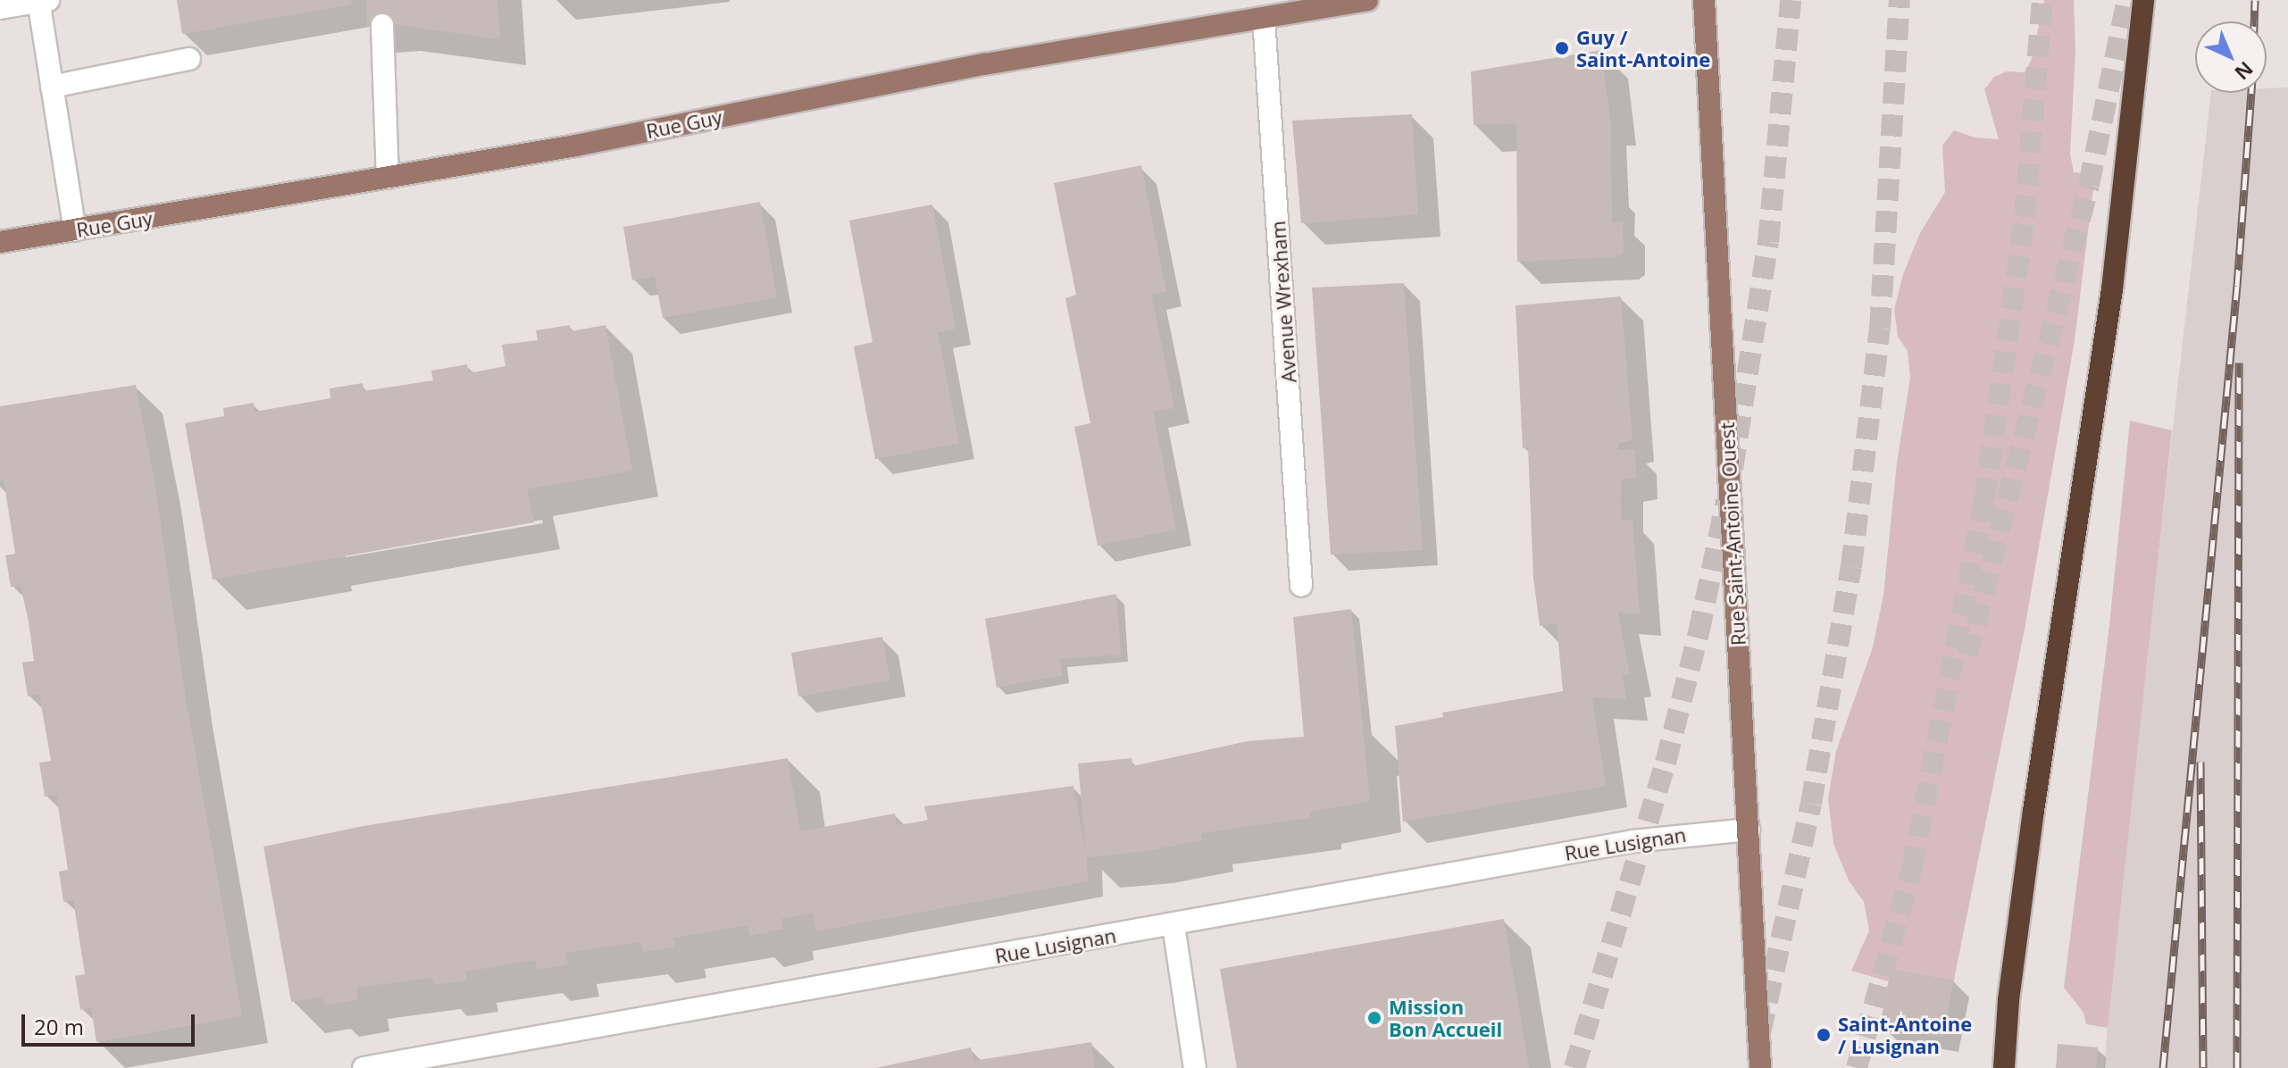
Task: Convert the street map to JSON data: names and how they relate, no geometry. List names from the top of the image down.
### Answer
{
  "streets": {
    "main road": ["Rue Guy", "Rue Saint-Antoine Ouest"],
    "street": ["Avenue Wrexham", "Rue Lusignan"]
  },
  "crossings": [
    ["Rue Guy", "Avenue Wrexham"],
    ["Rue Saint-Antoine Ouest", "Rue Lusignan"]
  ],
  "places": ["Guy / Saint-Antoine", "Mission Bon Accueil", "Saint-Antoine / Lusignan"],
  "scale_bar": "20 m",
  "north": "bottom right"
}
